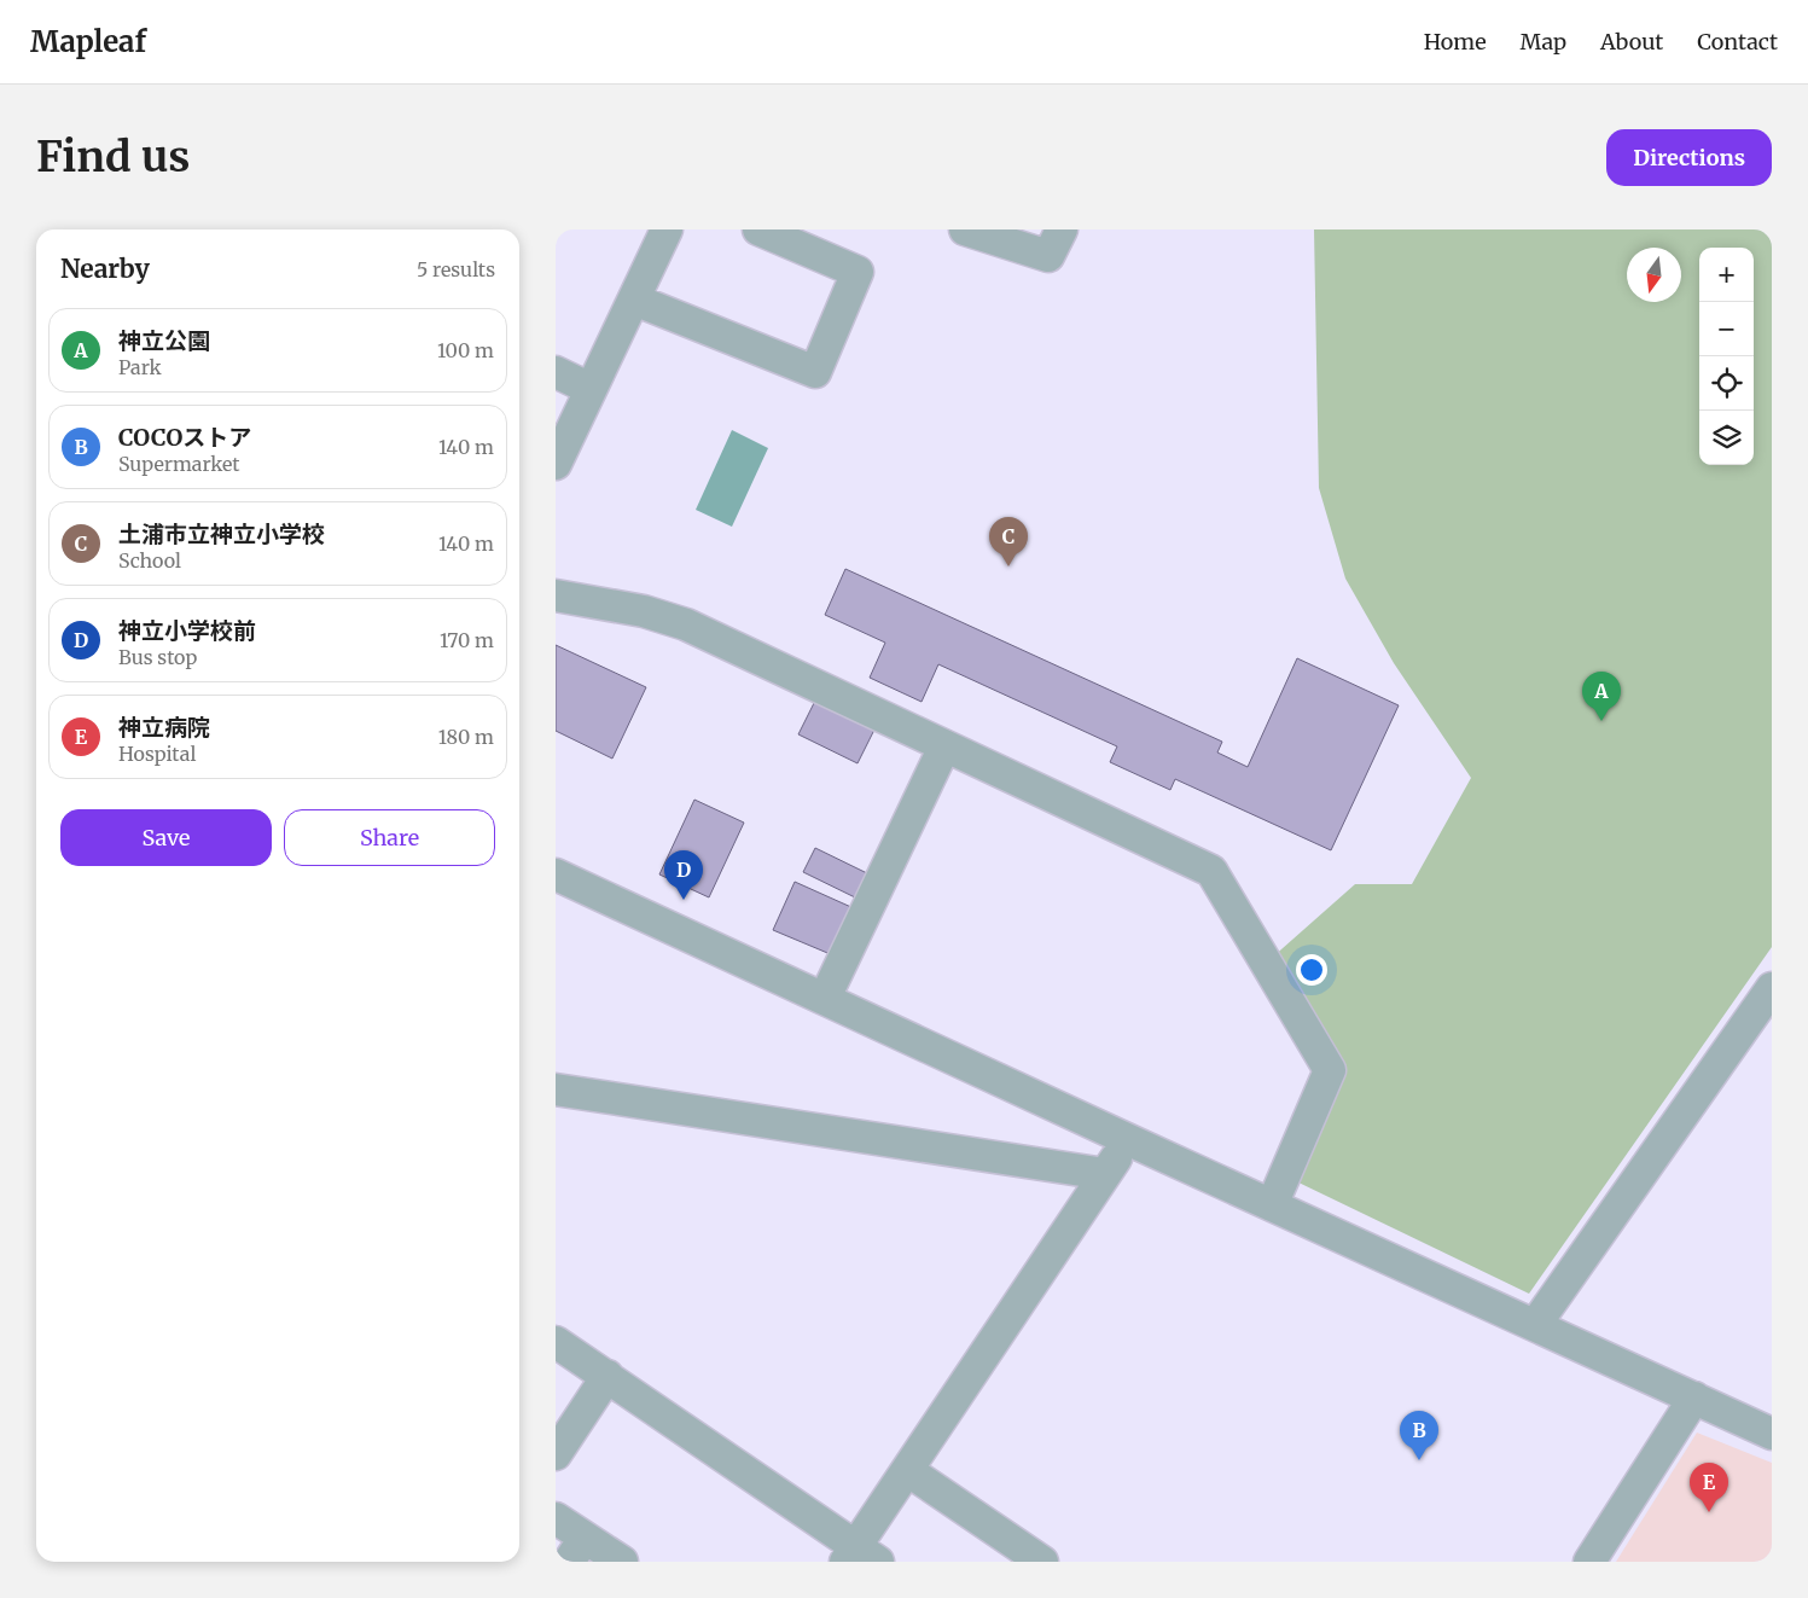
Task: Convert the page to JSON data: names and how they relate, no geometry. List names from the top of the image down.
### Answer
{
  "north": "bottom",
  "page": {
    "header": "Mapleaf",
    "nav": [
      "Home",
      "Map",
      "About",
      "Contact"
    ],
    "buttons": [
      "Directions",
      ["Save", "Share"]
    ],
    "title": "Find us",
    "heading": ["Nearby", "5 results"],
    "map_buttons": ["+", "−"],
    "list": [
      {
        "mark": "A",
        "name": "神立公園",
        "note": "Park",
        "value": "100 m"
      },
      {
        "mark": "B",
        "name": "COCOストア",
        "note": "Supermarket",
        "value": "140 m"
      },
      {
        "mark": "C",
        "name": "土浦市立神立小学校",
        "note": "School",
        "value": "140 m"
      },
      {
        "mark": "D",
        "name": "神立小学校前",
        "note": "Bus stop",
        "value": "170 m"
      },
      {
        "mark": "E",
        "name": "神立病院",
        "note": "Hospital",
        "value": "180 m"
      }
    ],
    "pins": [
      "C",
      "A",
      "D",
      "B",
      "E"
    ]
  }
}
